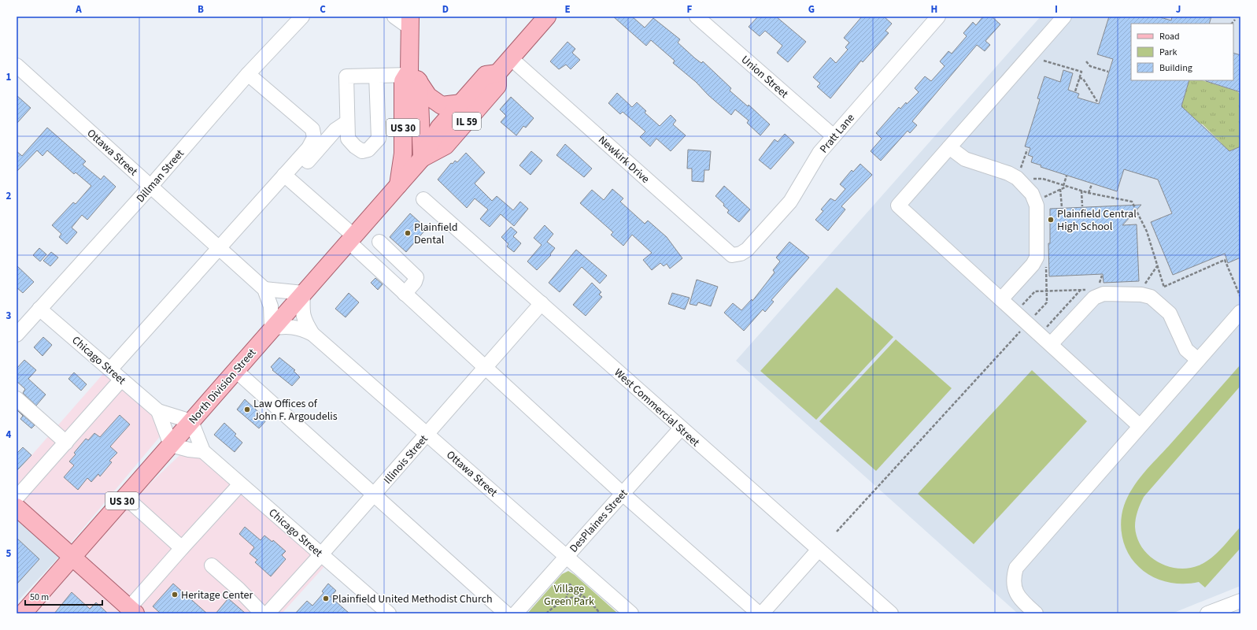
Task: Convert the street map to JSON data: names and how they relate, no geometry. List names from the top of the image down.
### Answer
{
  "streets": {
    "main road": ["IL 59", "US 30", "North Division Street"],
    "street": [
      "Union Street",
      "Pratt Lane",
      "Ottawa Street",
      "Newkirk Drive",
      "Dillman Street",
      "Chicago Street",
      "West Commercial Street",
      "Illinois Street",
      "DesPlaines Street"
    ]
  },
  "crossings": [
    ["Union Street", "Pratt Lane"],
    ["IL 59", "US 30"],
    ["IL 59", "North Division Street"],
    ["US 30", "North Division Street"],
    ["Pratt Lane", "Newkirk Drive"],
    ["Ottawa Street", "Dillman Street"],
    ["Ottawa Street", "North Division Street"],
    ["Ottawa Street", "Illinois Street"],
    ["Ottawa Street", "DesPlaines Street"],
    ["Dillman Street", "Chicago Street"],
    ["Chicago Street", "North Division Street"],
    ["Chicago Street", "Illinois Street"],
    ["West Commercial Street", "Illinois Street"],
    ["West Commercial Street", "DesPlaines Street"]
  ],
  "parks": ["Village Green Park"],
  "places": [
    "Plainfield Central High School",
    "Plainfield Dental",
    "Law Offices of John F. Argoudelis",
    "Heritage Center",
    "Plainfield United Methodist Church"
  ],
  "legend": ["Road", "Park", "Building"],
  "scale_bar": "50 m",
  "grid": {
    "columns": [
      "A",
      "B",
      "C",
      "D",
      "E",
      "F",
      "G",
      "H",
      "I",
      "J"
    ],
    "rows": [
      "1",
      "2",
      "3",
      "4",
      "5"
    ]
  }
}
